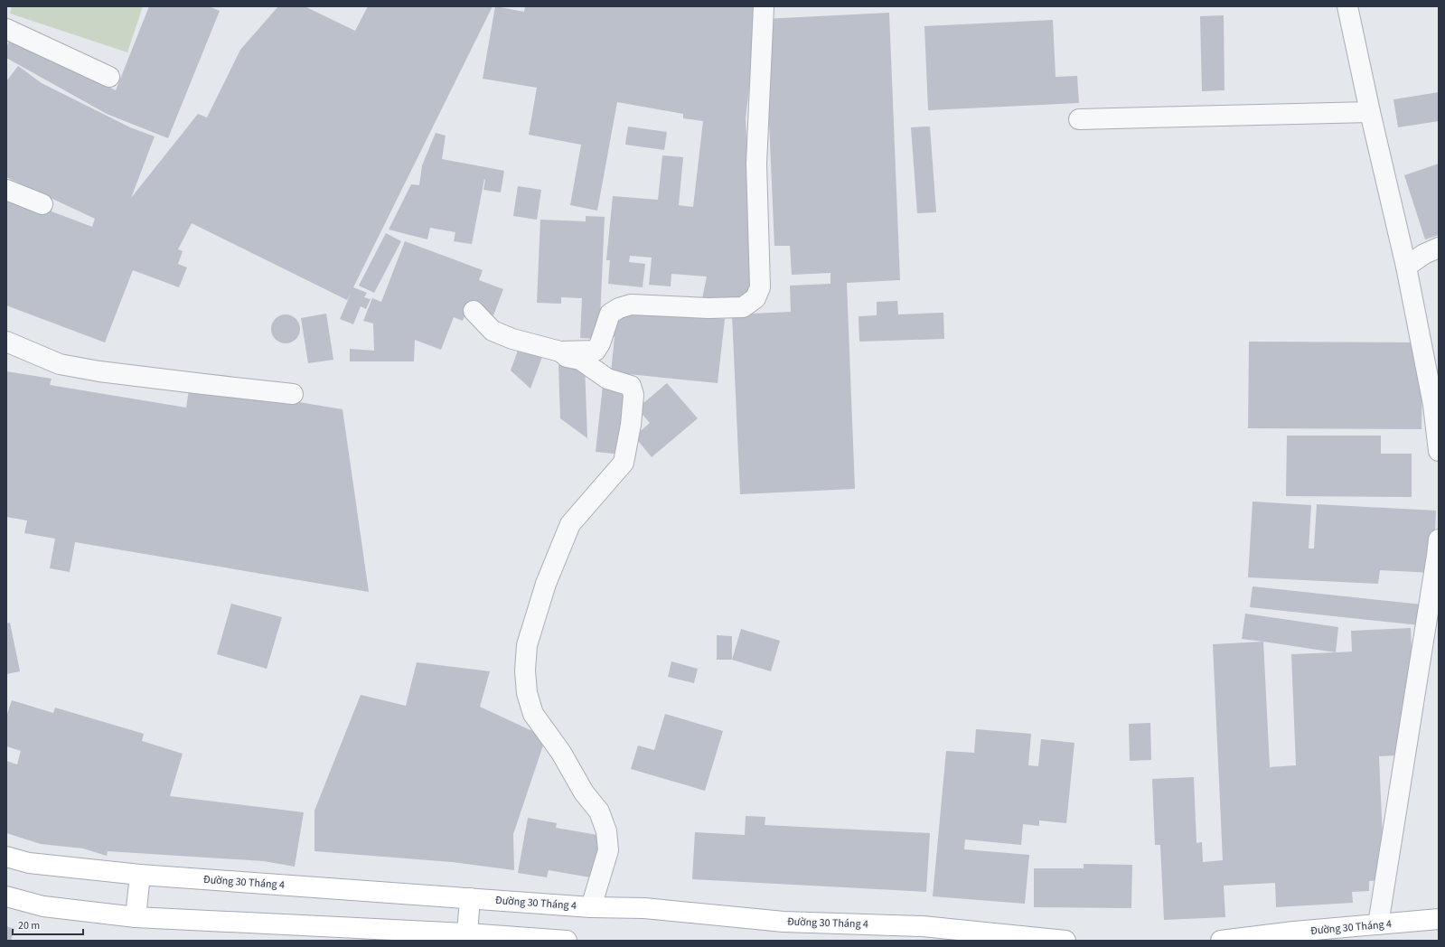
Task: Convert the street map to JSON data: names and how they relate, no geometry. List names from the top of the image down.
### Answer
{
  "streets": {
    "main road": ["Đường 30 Tháng 4"]
  },
  "scale_bar": "20 m"
}
